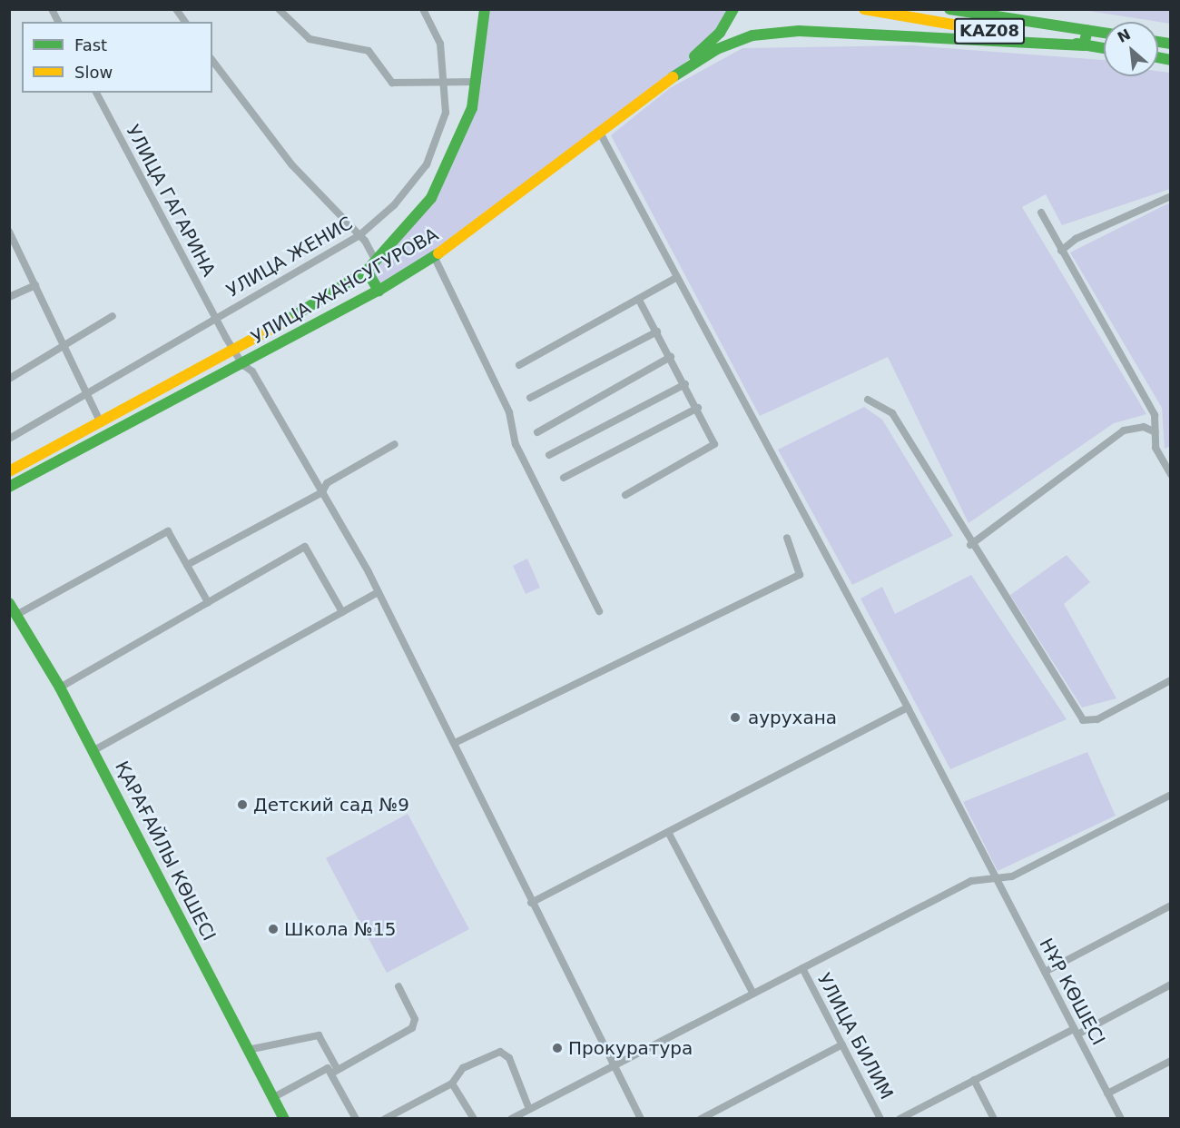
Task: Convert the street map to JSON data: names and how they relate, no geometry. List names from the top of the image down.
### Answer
{
  "streets": {
    "main road": ["KAZ08", "УЛИЦА ЖАНСУГУРОВА", "ҚАРАҒАЙЛЫ КӨШЕСІ"],
    "street": [
      "УЛИЦА ГАГАРИНА",
      "УЛИЦА ЖЕНИС",
      "НҰР КӨШЕСІ",
      "УЛИЦА БИЛИМ"
    ]
  },
  "crossings": [
    ["УЛИЦА ГАГАРИНА", "УЛИЦА ЖЕНИС"],
    ["УЛИЦА ГАГАРИНА", "УЛИЦА ЖАНСУГУРОВА"],
    ["УЛИЦА ЖАНСУГУРОВА", "НҰР КӨШЕСІ"]
  ],
  "places": [
    "аурухана",
    "Детский сад №9",
    "Школа №15",
    "Прокуратура"
  ],
  "legend": ["Fast", "Slow"],
  "north": "top left"
}
